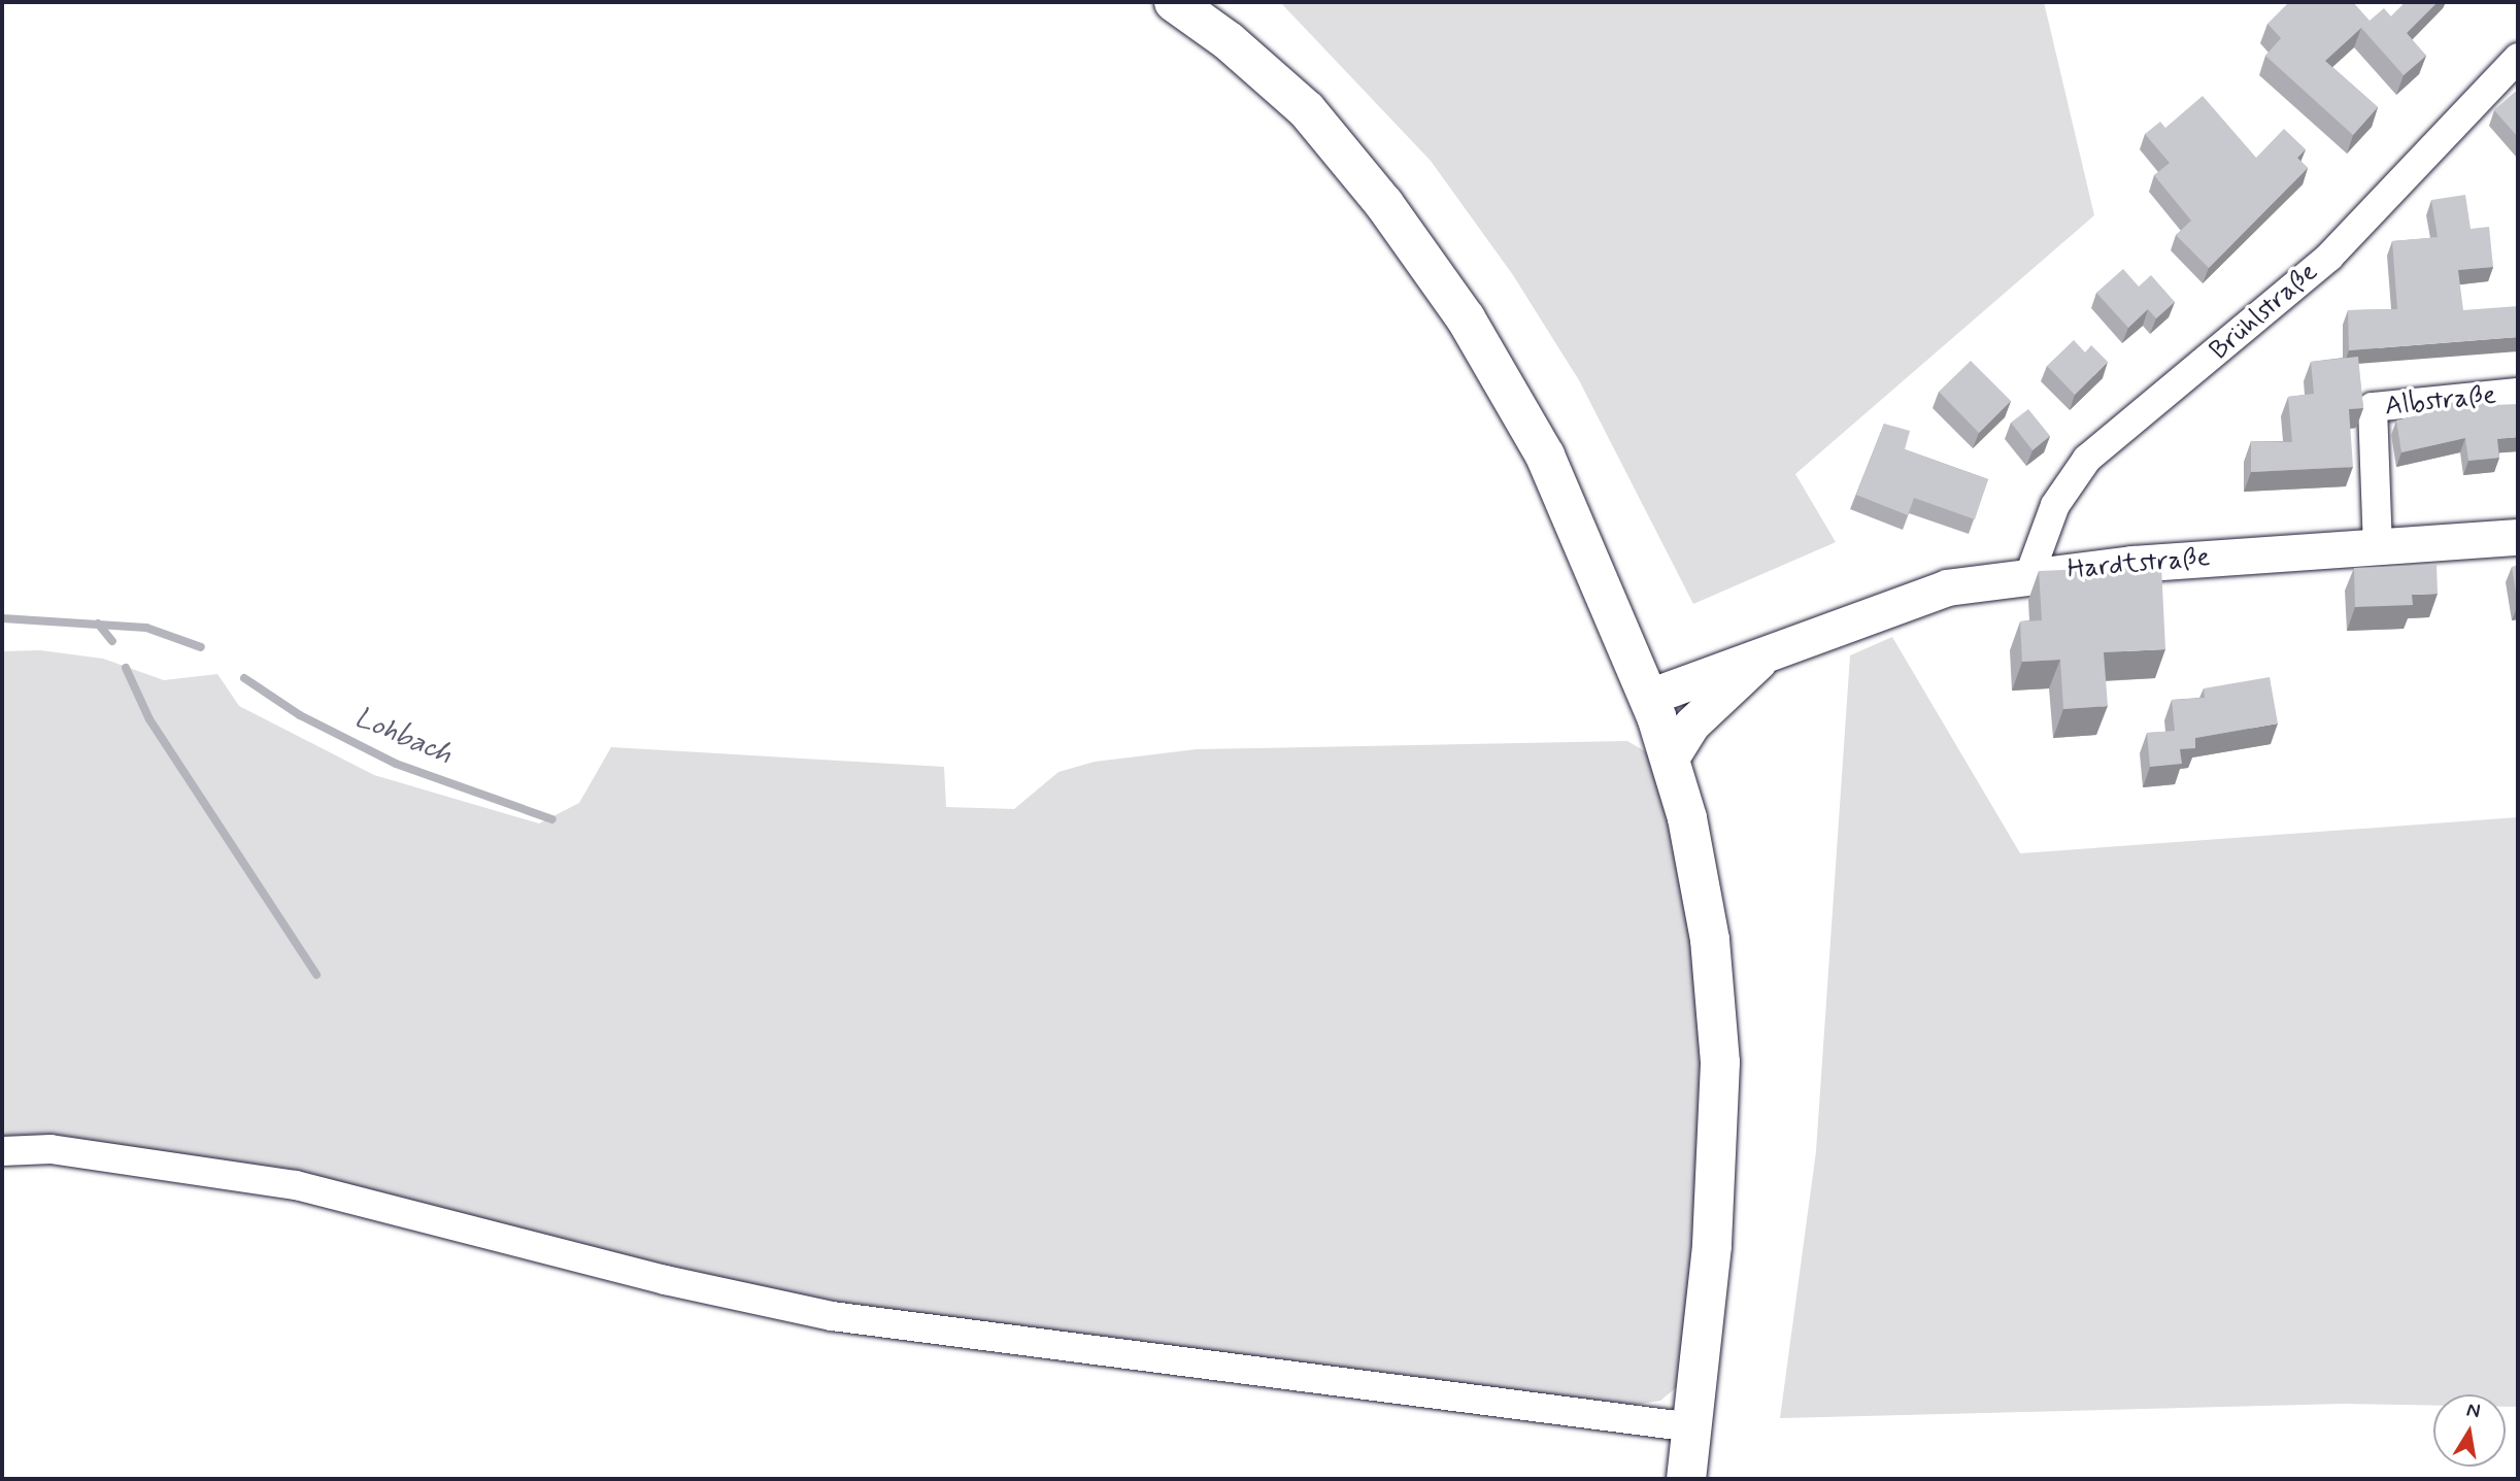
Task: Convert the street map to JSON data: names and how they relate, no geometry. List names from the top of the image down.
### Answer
{
  "streets": {
    "street": ["Brühlstraße", "Albstraße", "Hardtstraße"]
  },
  "crossings": [
    ["Brühlstraße", "Hardtstraße"],
    ["Albstraße", "Hardtstraße"]
  ],
  "water": ["Lohbach"],
  "north": "top"
}
